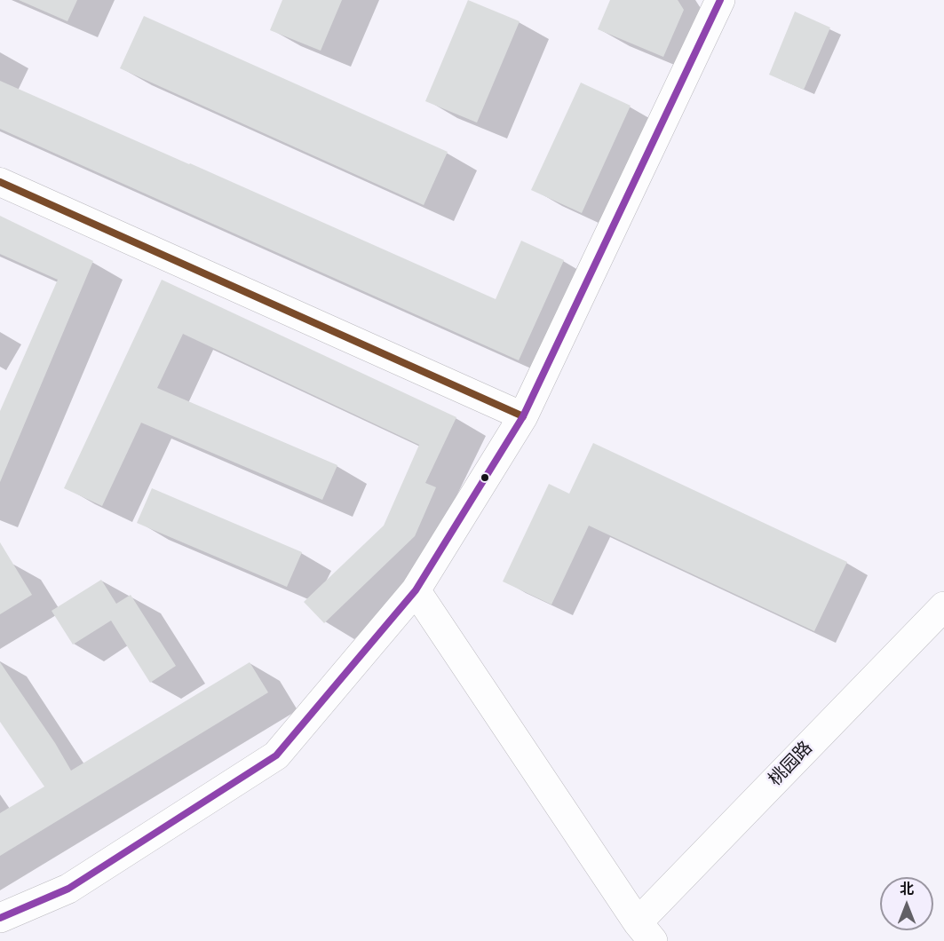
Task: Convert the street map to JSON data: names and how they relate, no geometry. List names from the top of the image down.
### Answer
{
  "streets": {
    "street": ["桃园路"]
  },
  "north": "top"
}
